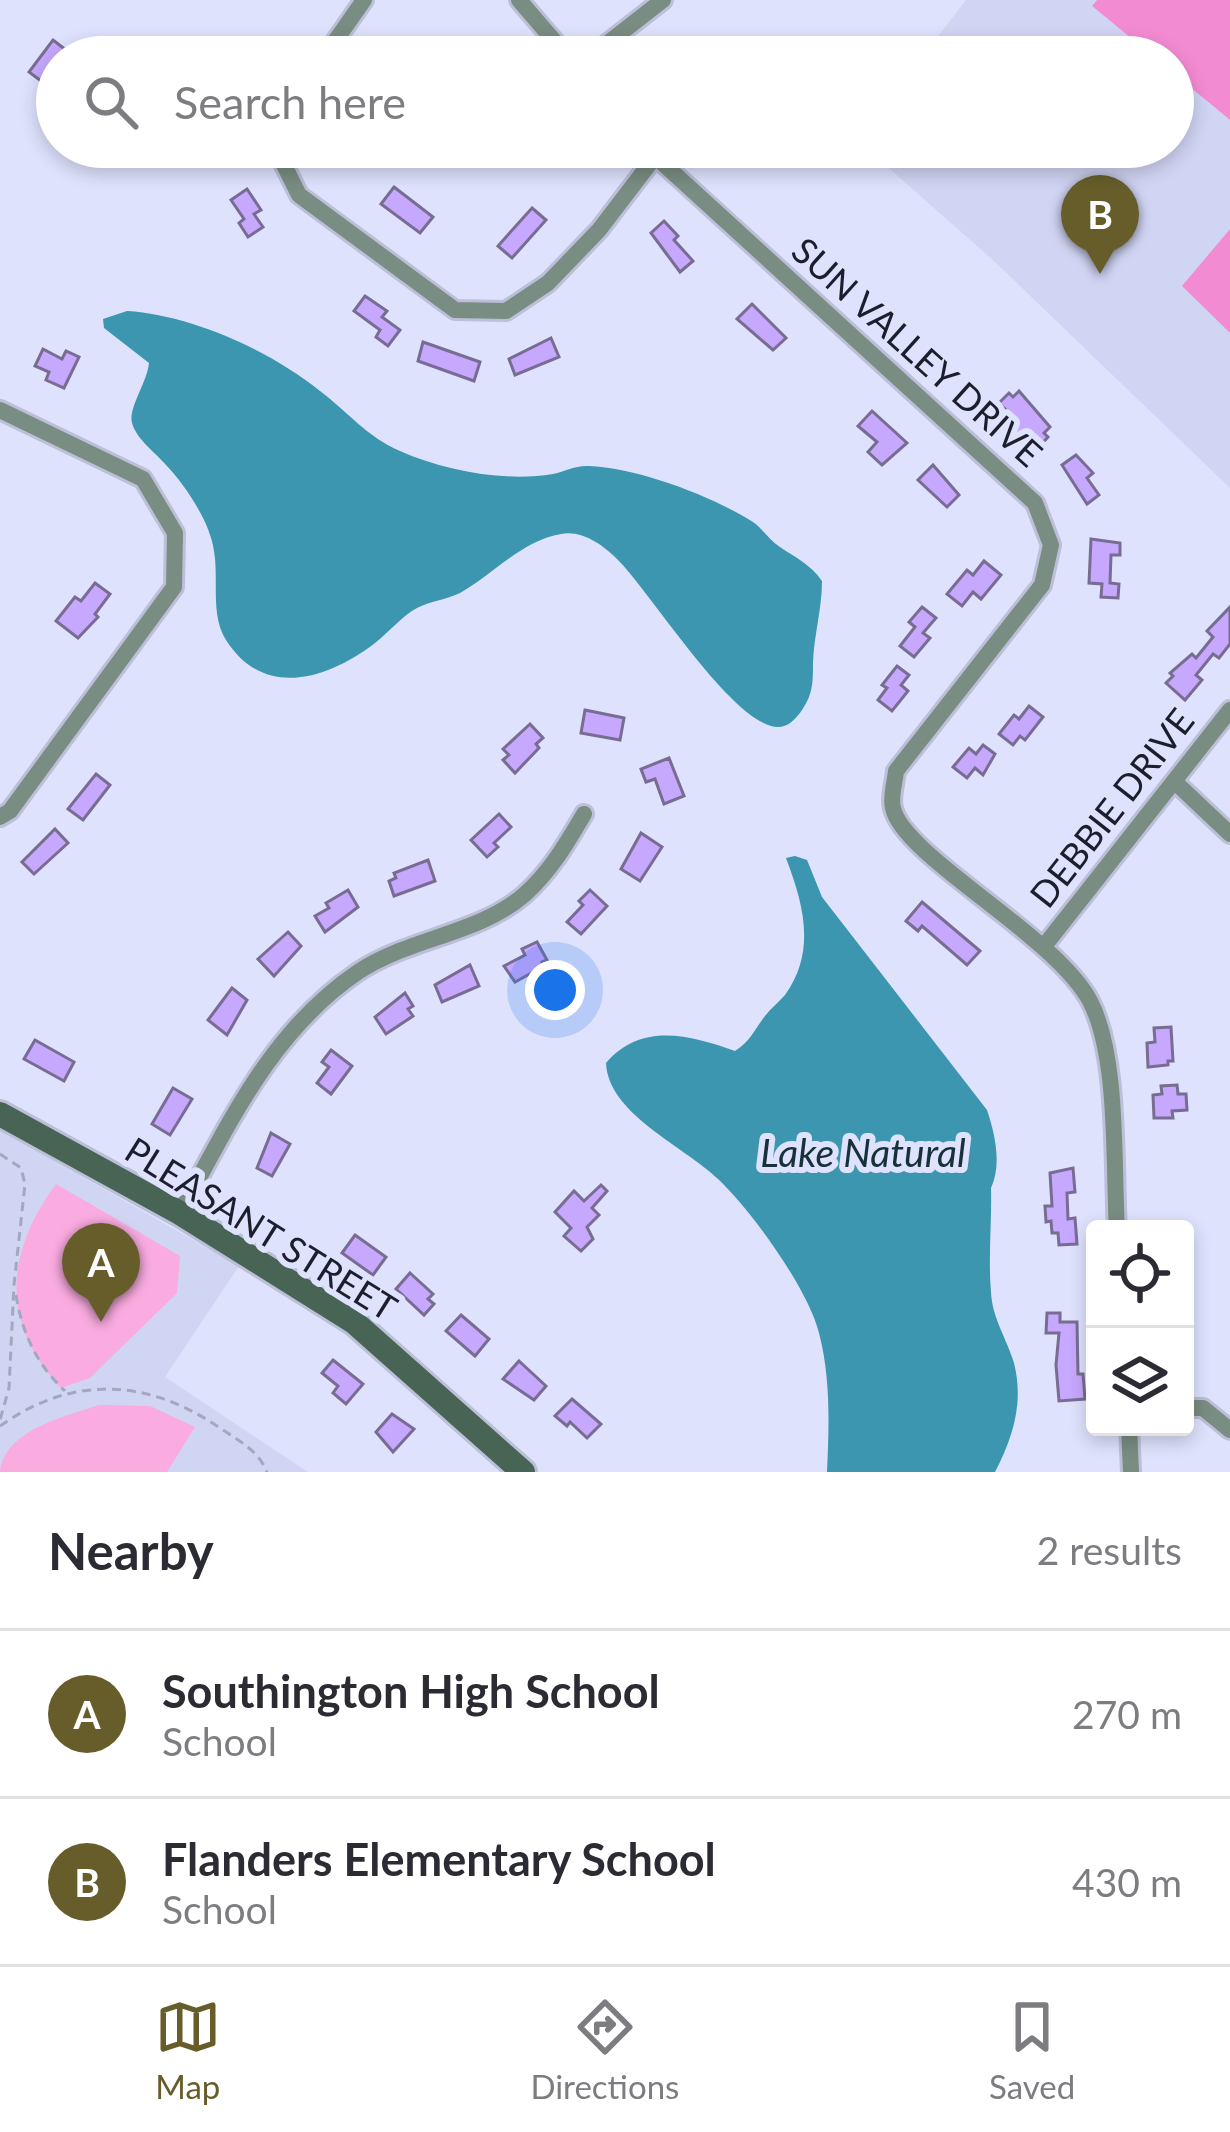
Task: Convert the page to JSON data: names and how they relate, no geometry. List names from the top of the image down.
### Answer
{
  "streets": {
    "street": ["SUN VALLEY DRIVE", "DEBBIE DRIVE", "PLEASANT STREET"]
  },
  "crossings": [
    ["SUN VALLEY DRIVE", "DEBBIE DRIVE"]
  ],
  "water": ["Lake Natural"],
  "page": {
    "search": "Search here",
    "pins": ["B", "A"],
    "heading": ["Nearby", "2 results"],
    "list": [
      {
        "mark": "A",
        "name": "Southington High School",
        "note": "School",
        "value": "270 m"
      },
      {
        "mark": "B",
        "name": "Flanders Elementary School",
        "note": "School",
        "value": "430 m"
      }
    ],
    "nav": ["Map", "Directions", "Saved"]
  }
}
